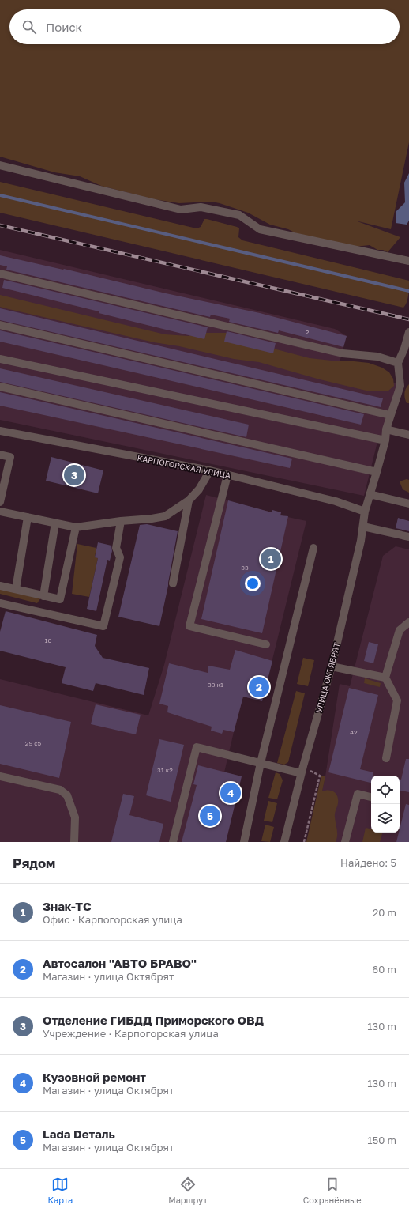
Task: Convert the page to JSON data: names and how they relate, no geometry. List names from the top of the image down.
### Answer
{
  "streets": {
    "street": ["КАРПОГОРСКАЯ УЛИЦА", "УЛИЦА ОКТЯБРЯТ"]
  },
  "crossings": [
    ["КАРПОГОРСКАЯ УЛИЦА", "УЛИЦА ОКТЯБРЯТ"]
  ],
  "house_numbers": [
    "2",
    "33",
    "10",
    "33 к1",
    "42",
    "29 с5",
    "31 к2"
  ],
  "page": {
    "search": "Поиск",
    "pins": [
      "3",
      "1",
      "2",
      "4",
      "5"
    ],
    "heading": ["Рядом", "Найдено: 5"],
    "list": [
      {
        "mark": "1",
        "name": "Знак-ТС",
        "note": "Офис · Карпогорская улица",
        "value": "20 m"
      },
      {
        "mark": "2",
        "name": "Автосалон \"АВТО БРАВО\"",
        "note": "Магазин · улица Октябрят",
        "value": "60 m"
      },
      {
        "mark": "3",
        "name": "Отделение ГИБДД Приморского ОВД",
        "note": "Учреждение · Карпогорская улица",
        "value": "130 m"
      },
      {
        "mark": "4",
        "name": "Кузовной ремонт",
        "note": "Магазин · улица Октябрят",
        "value": "130 m"
      },
      {
        "mark": "5",
        "name": "Lada Dеталь",
        "note": "Магазин · улица Октябрят",
        "value": "150 m"
      }
    ],
    "nav": ["Карта", "Маршрут", "Сохранённые"]
  }
}
